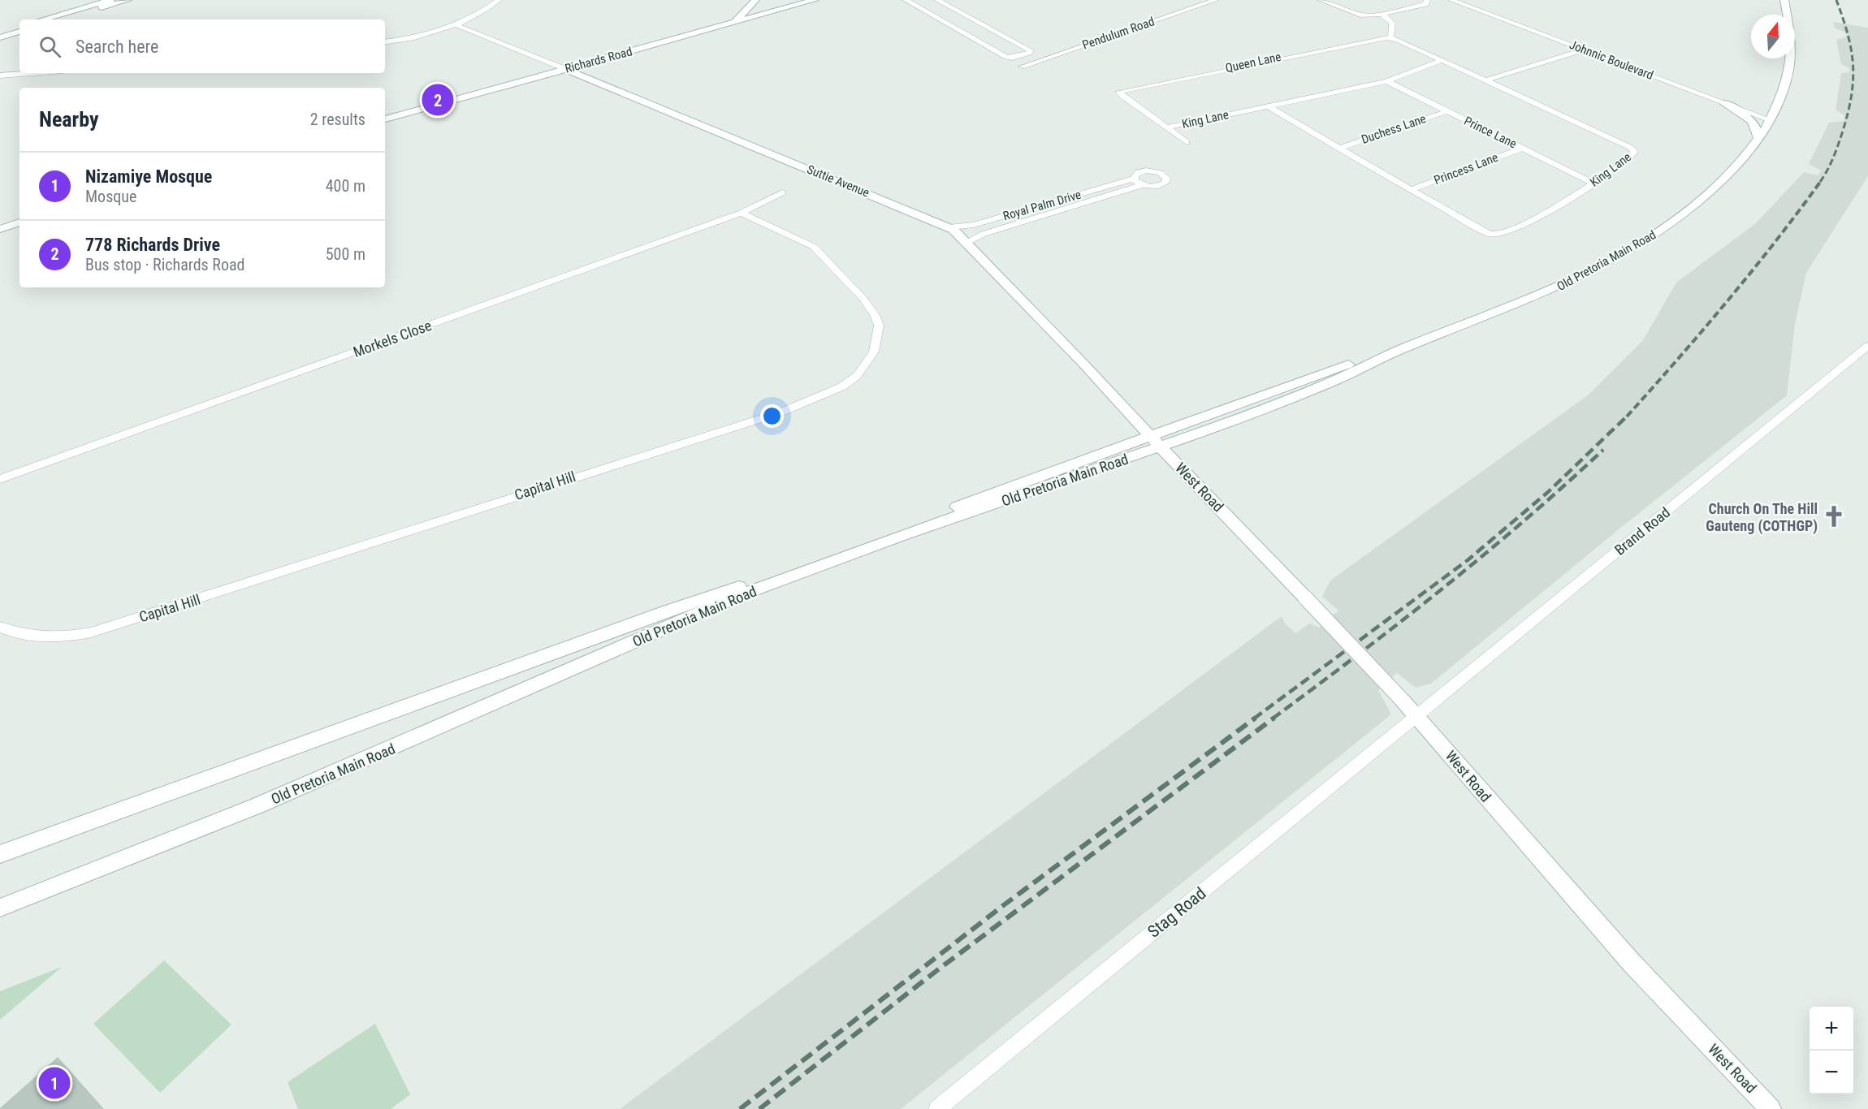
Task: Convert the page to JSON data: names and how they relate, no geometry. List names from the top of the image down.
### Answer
{
  "streets": {
    "main road": [
      "Richards Road",
      "Suttie Avenue",
      "Old Pretoria Main Road",
      "West Road"
    ],
    "street": [
      "Pendulum Road",
      "Johnnic Boulevard",
      "Queen Lane",
      "King Lane",
      "Duchess Lane",
      "Prince Lane",
      "Princess Lane",
      "Royal Palm Drive",
      "Morkels Close",
      "Capital Hill",
      "Brand Road",
      "Stag Road"
    ]
  },
  "crossings": [
    ["Richards Road", "Suttie Avenue"],
    ["Johnnic Boulevard", "Old Pretoria Main Road"],
    ["Queen Lane", "King Lane"],
    ["King Lane", "Duchess Lane"],
    ["King Lane", "Prince Lane"],
    ["King Lane", "Princess Lane"],
    ["Duchess Lane", "Prince Lane"],
    ["Prince Lane", "Princess Lane"],
    ["Suttie Avenue", "Royal Palm Drive"],
    ["Suttie Avenue", "Old Pretoria Main Road"],
    ["Suttie Avenue", "West Road"],
    ["Old Pretoria Main Road", "West Road"],
    ["Morkels Close", "Capital Hill"],
    ["West Road", "Brand Road"],
    ["West Road", "Stag Road"],
    ["Brand Road", "Stag Road"]
  ],
  "places": {
    "church": ["Church On The Hill Gauteng (COTHGP)"]
  },
  "north": "top",
  "page": {
    "search": "Search here",
    "pins": ["2", "1"],
    "heading": ["Nearby", "2 results"],
    "list": [
      {
        "mark": "1",
        "name": "Nizamiye Mosque",
        "note": "Mosque",
        "value": "400 m"
      },
      {
        "mark": "2",
        "name": "778 Richards Drive",
        "note": "Bus stop · Richards Road",
        "value": "500 m"
      }
    ],
    "map_buttons": ["+", "−"]
  }
}
